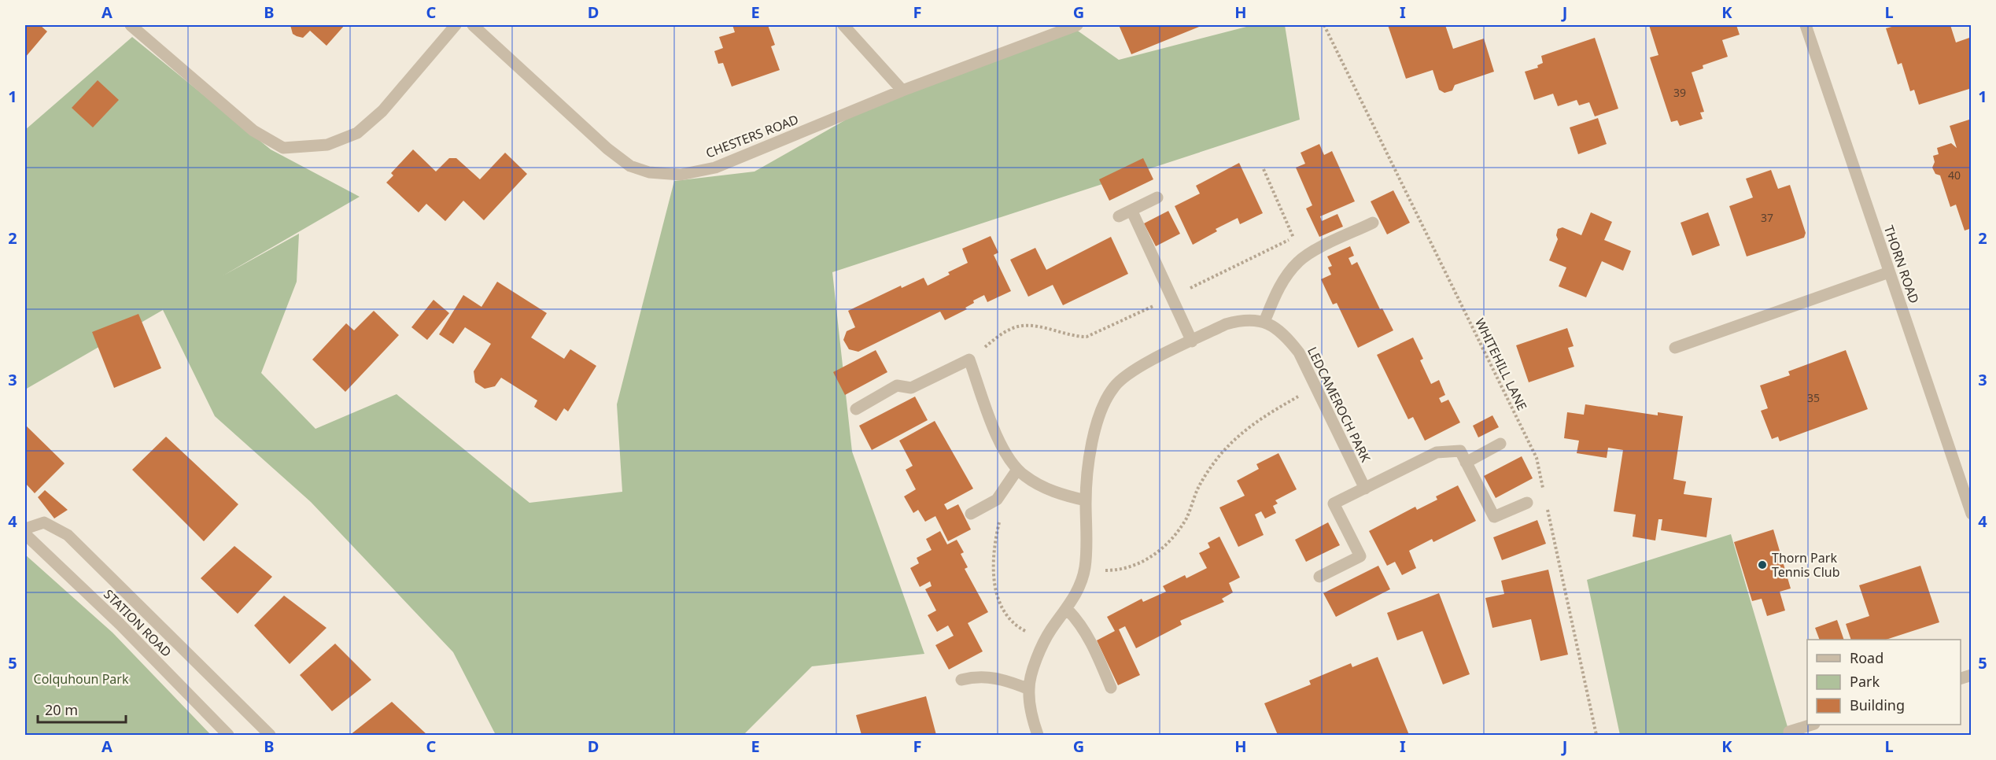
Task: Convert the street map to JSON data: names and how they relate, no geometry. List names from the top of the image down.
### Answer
{
  "streets": {
    "street": [
      "CHESTERS ROAD",
      "THORN ROAD",
      "LEDCAMEROCH PARK",
      "STATION ROAD"
    ],
    "path": ["WHITEHILL LANE"]
  },
  "parks": ["Colquhoun Park"],
  "places": ["Thorn Park Tennis Club"],
  "house_numbers": [
    "39",
    "40",
    "37",
    "35"
  ],
  "legend": ["Road", "Park", "Building"],
  "scale_bar": "20 m",
  "grid": {
    "columns": [
      "A",
      "B",
      "C",
      "D",
      "E",
      "F",
      "G",
      "H",
      "I",
      "J",
      "K",
      "L"
    ],
    "rows": [
      "1",
      "2",
      "3",
      "4",
      "5"
    ]
  }
}
